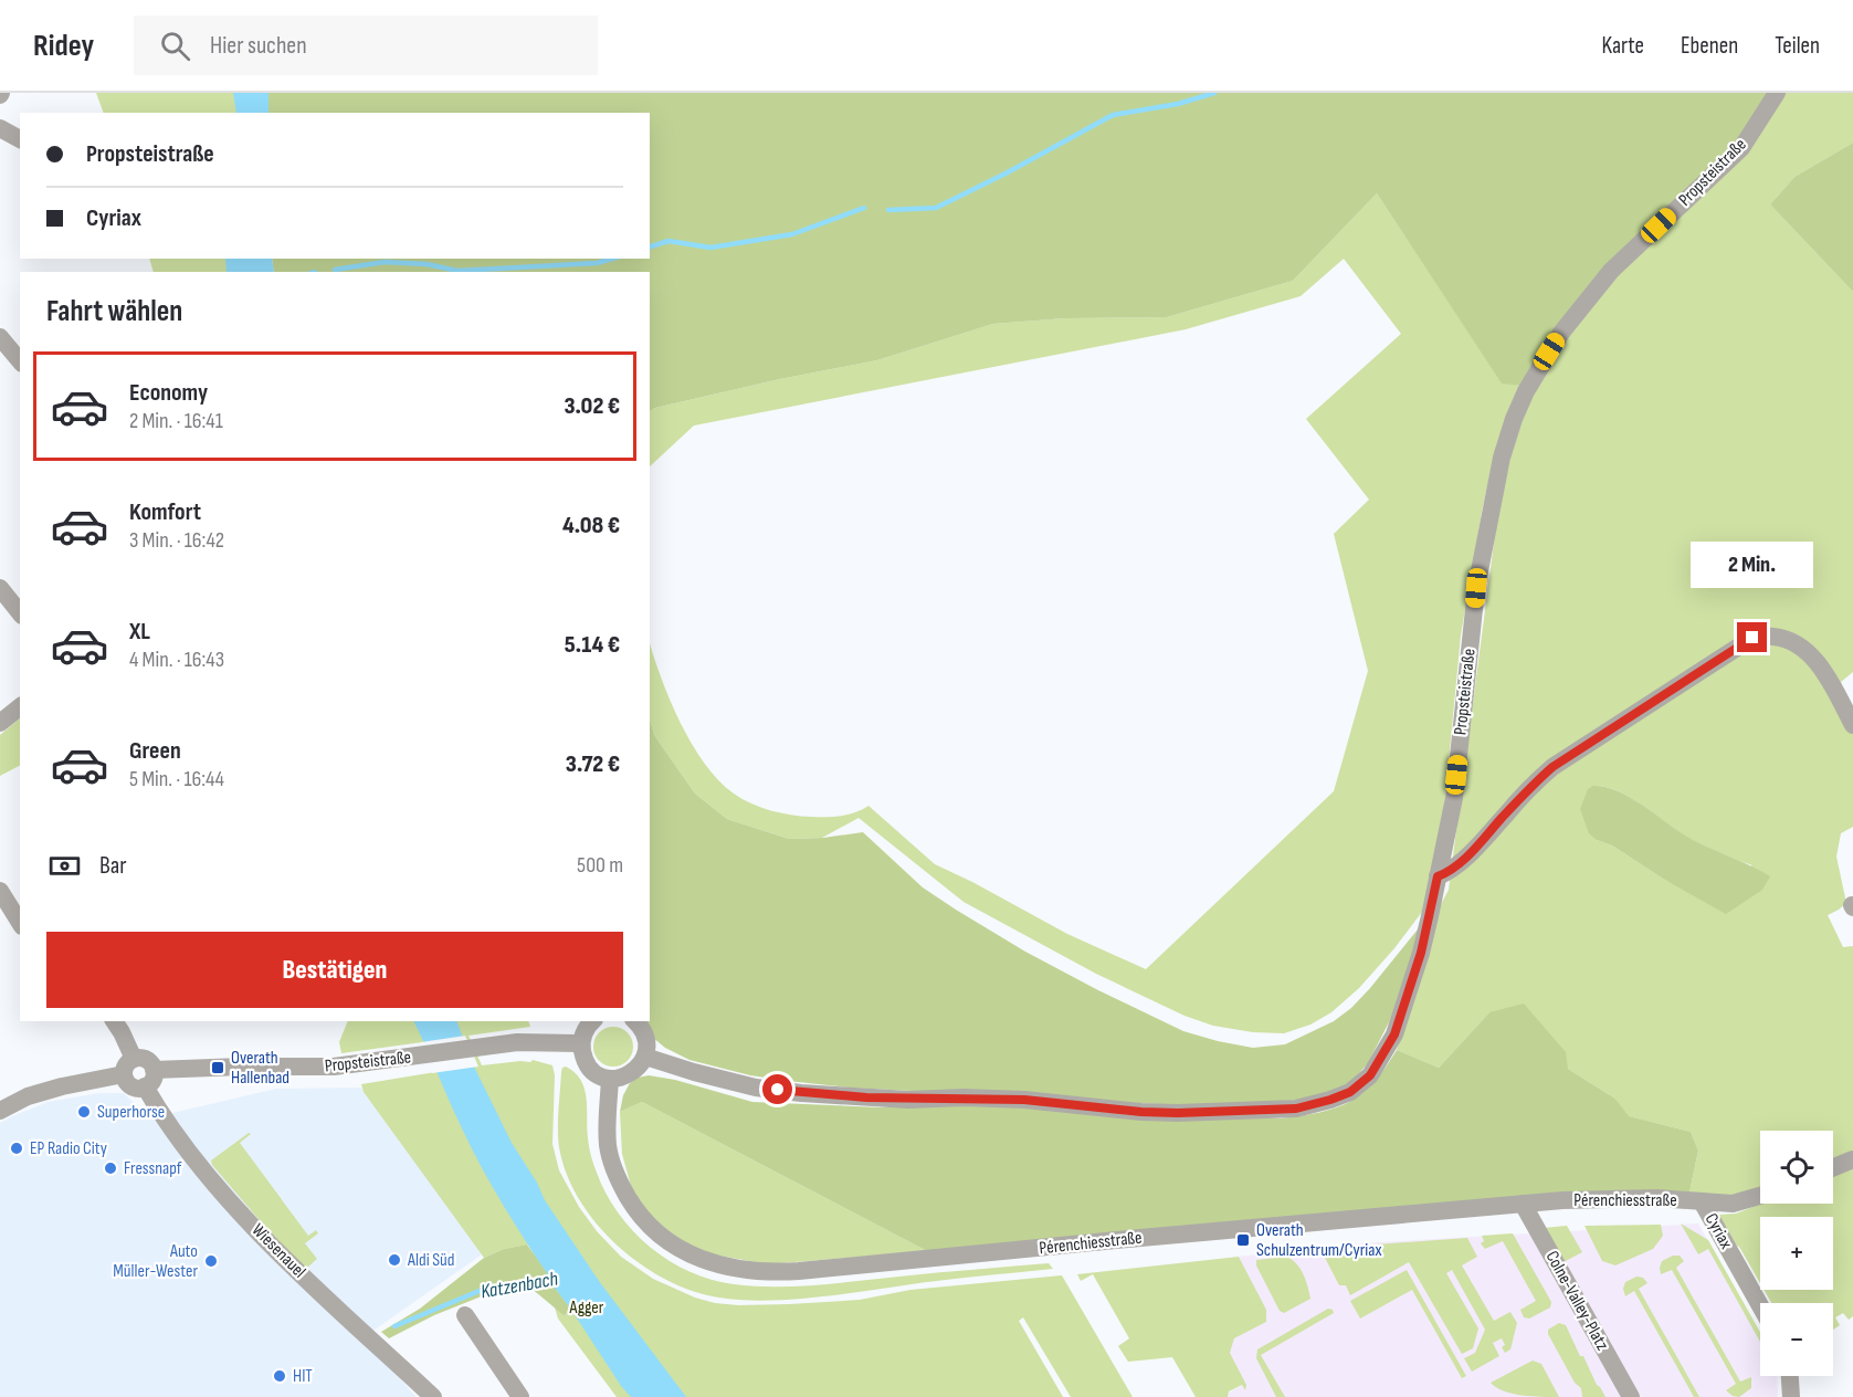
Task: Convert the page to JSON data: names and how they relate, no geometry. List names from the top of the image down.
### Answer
{
  "streets": {
    "street": [
      "Propsteistraße",
      "Pérenchiesstraße",
      "Cyriax",
      "Wiesenauel",
      "Colne-Valley-Platz"
    ]
  },
  "crossings": [
    ["Propsteistraße", "Wiesenauel"],
    ["Pérenchiesstraße", "Cyriax"],
    ["Pérenchiesstraße", "Colne-Valley-Platz"]
  ],
  "water": ["Katzenbach"],
  "parks": ["Agger"],
  "places": {
    "transit": ["Overath Hallenbad", "Overath Schulzentrum/Cyriax"],
    "other": [
      "Superhorse",
      "EP Radio City",
      "Fressnapf",
      "Aldi Süd",
      "Auto Müller-Wester",
      "HIT"
    ]
  },
  "page": {
    "header": "Ridey",
    "search": "Hier suchen",
    "nav": ["Karte", "Ebenen", "Teilen"],
    "banner": ["Propsteistraße", "Cyriax"],
    "heading": "Fahrt wählen",
    "list": [
      {
        "name": "Economy",
        "note": "2 Min. · 16:41",
        "value": "3.02 €"
      },
      {
        "name": "Komfort",
        "note": "3 Min. · 16:42",
        "value": "4.08 €"
      },
      {
        "name": "XL",
        "note": "4 Min. · 16:43",
        "value": "5.14 €"
      },
      {
        "name": "Green",
        "note": "5 Min. · 16:44",
        "value": "3.72 €"
      }
    ],
    "bubble": "2 Min.",
    "pay": ["Bar", "500 m"],
    "buttons": "Bestätigen",
    "map_buttons": ["+", "−"]
  }
}
